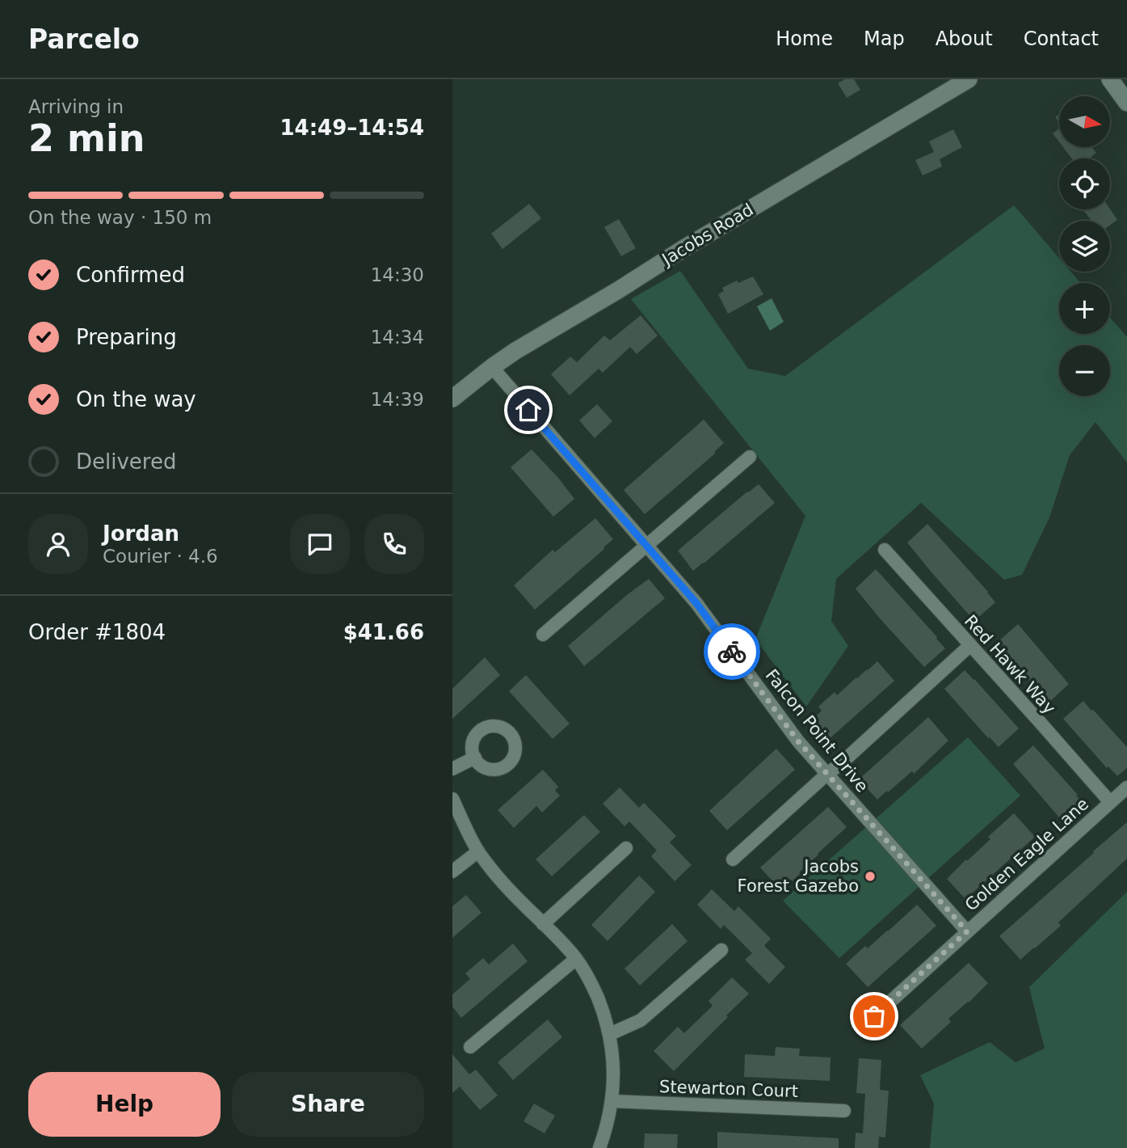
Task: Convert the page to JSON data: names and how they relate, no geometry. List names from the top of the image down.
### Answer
{
  "streets": {
    "street": [
      "Jacobs Road",
      "Red Hawk Way",
      "Falcon Point Drive",
      "Golden Eagle Lane",
      "Stewarton Court"
    ]
  },
  "crossings": [
    ["Jacobs Road", "Falcon Point Drive"],
    ["Red Hawk Way", "Golden Eagle Lane"],
    ["Falcon Point Drive", "Golden Eagle Lane"]
  ],
  "places": ["Jacobs Forest Gazebo"],
  "north": "right",
  "page": {
    "header": "Parcelo",
    "nav": [
      "Home",
      "Map",
      "About",
      "Contact"
    ],
    "heading": ["2 min", "Arriving in", "14:49–14:54"],
    "panel": [
      "Jordan",
      "Courier · 4.6",
      "Order #1804",
      "$41.66"
    ],
    "map_buttons": ["+", "−"],
    "bar": "On the way · 150 m",
    "list": [
      ["Confirmed", "14:30"],
      ["Preparing", "14:34"],
      ["On the way", "14:39"],
      "Delivered"
    ],
    "buttons": ["Help", "Share"]
  }
}
